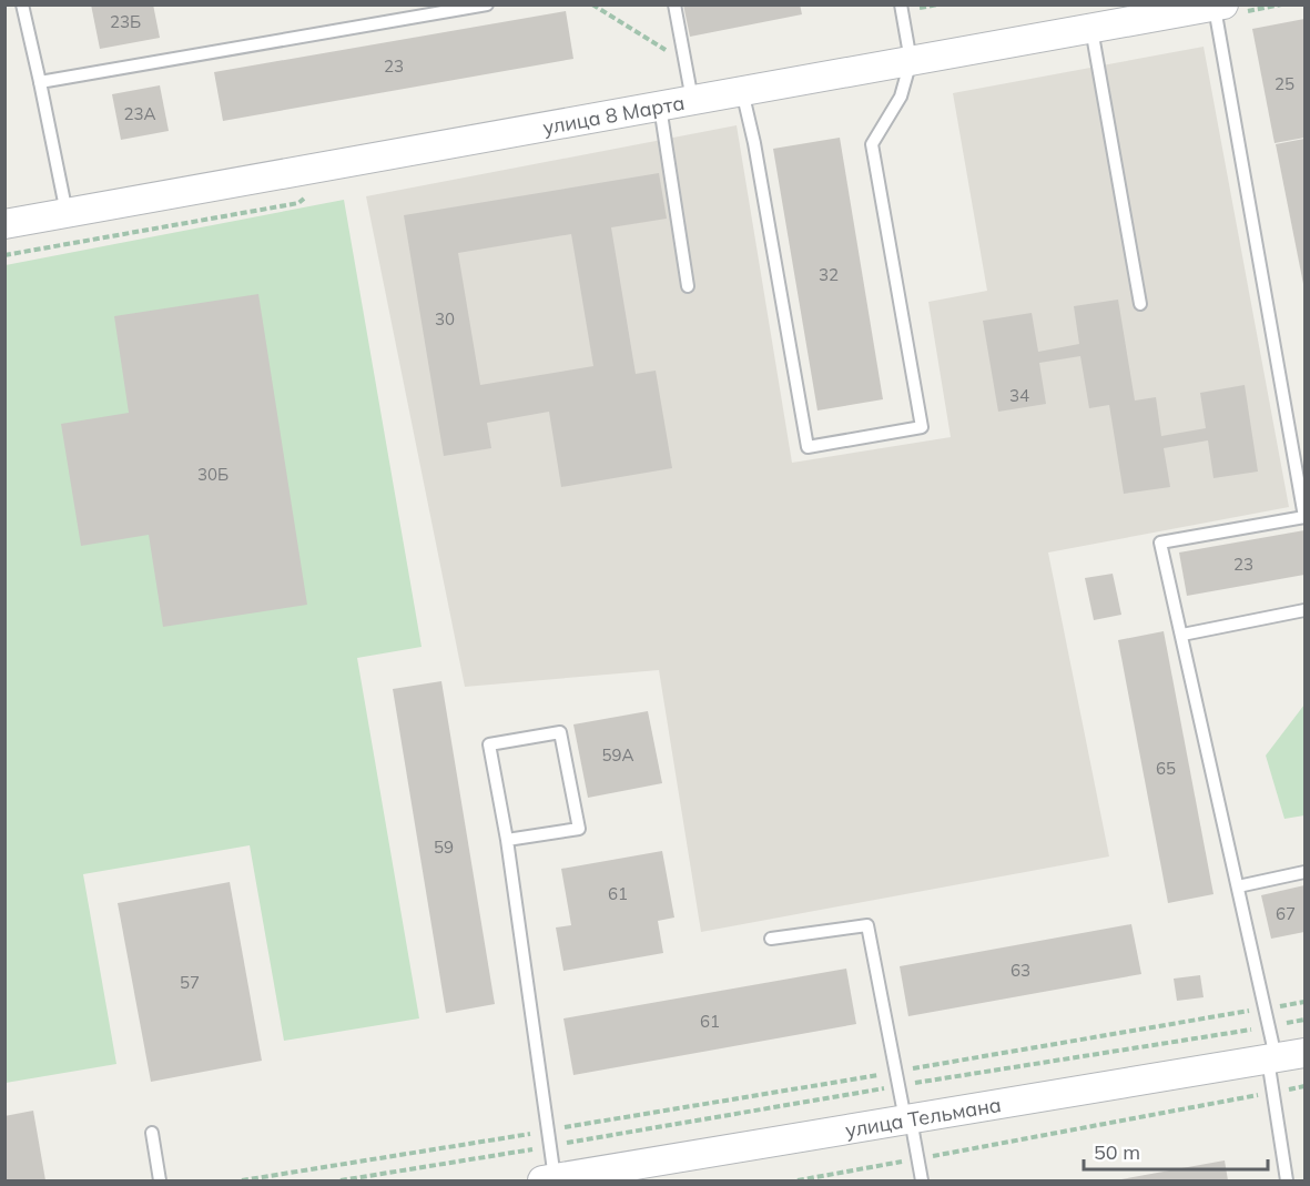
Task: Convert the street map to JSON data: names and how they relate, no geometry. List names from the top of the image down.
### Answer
{
  "streets": {
    "street": ["улица 8 Марта", "улица Тельмана"]
  },
  "house_numbers": [
    "23Б",
    "23",
    "25",
    "23А",
    "32",
    "30",
    "34",
    "30Б",
    "23",
    "59А",
    "65",
    "59",
    "61",
    "67",
    "63",
    "57",
    "61"
  ],
  "scale_bar": "50 m"
}
